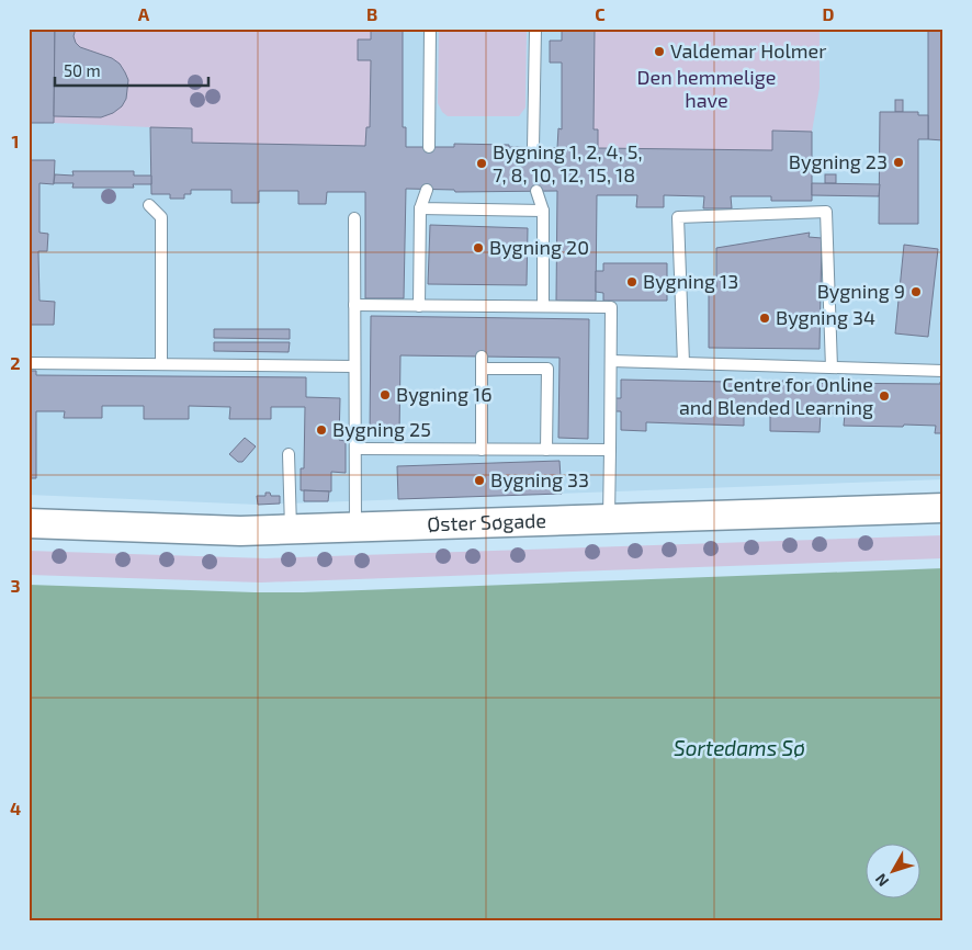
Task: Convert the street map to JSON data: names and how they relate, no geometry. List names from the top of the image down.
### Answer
{
  "streets": {
    "street": ["Øster Søgade"]
  },
  "water": ["Sortedams Sø"],
  "parks": ["Den hemmelige have"],
  "places": [
    "Valdemar Holmer",
    "Bygning 23",
    "Bygning 1, 2, 4, 5, 7, 8, 10, 12, 15, 18",
    "Bygning 20",
    "Bygning 13",
    "Bygning 9",
    "Bygning 34",
    "Bygning 16",
    "Centre for Online and Blended Learning",
    "Bygning 25",
    "Bygning 33"
  ],
  "scale_bar": "50 m",
  "north": "bottom left",
  "grid": {
    "columns": [
      "A",
      "B",
      "C",
      "D"
    ],
    "rows": [
      "1",
      "2",
      "3",
      "4"
    ]
  }
}
